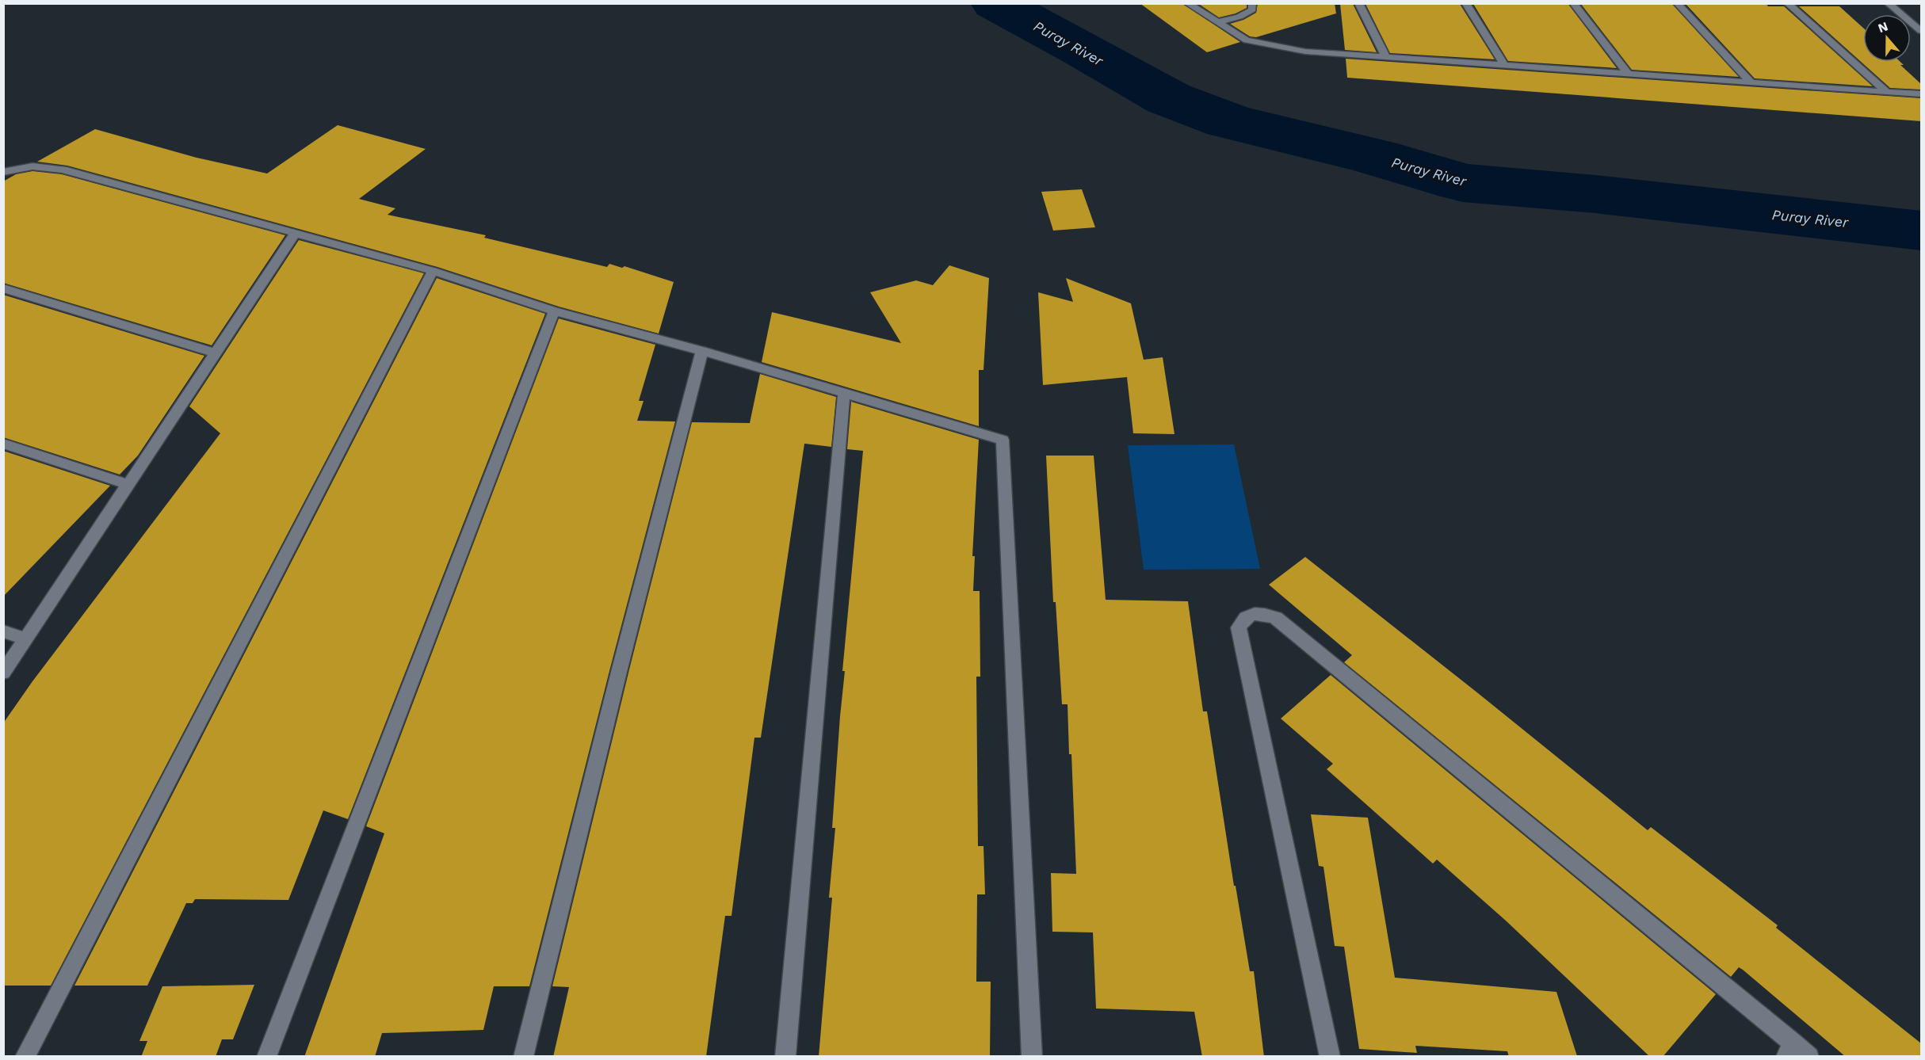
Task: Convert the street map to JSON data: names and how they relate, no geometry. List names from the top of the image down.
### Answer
{
  "water": ["Puray River"],
  "north": "top"
}
